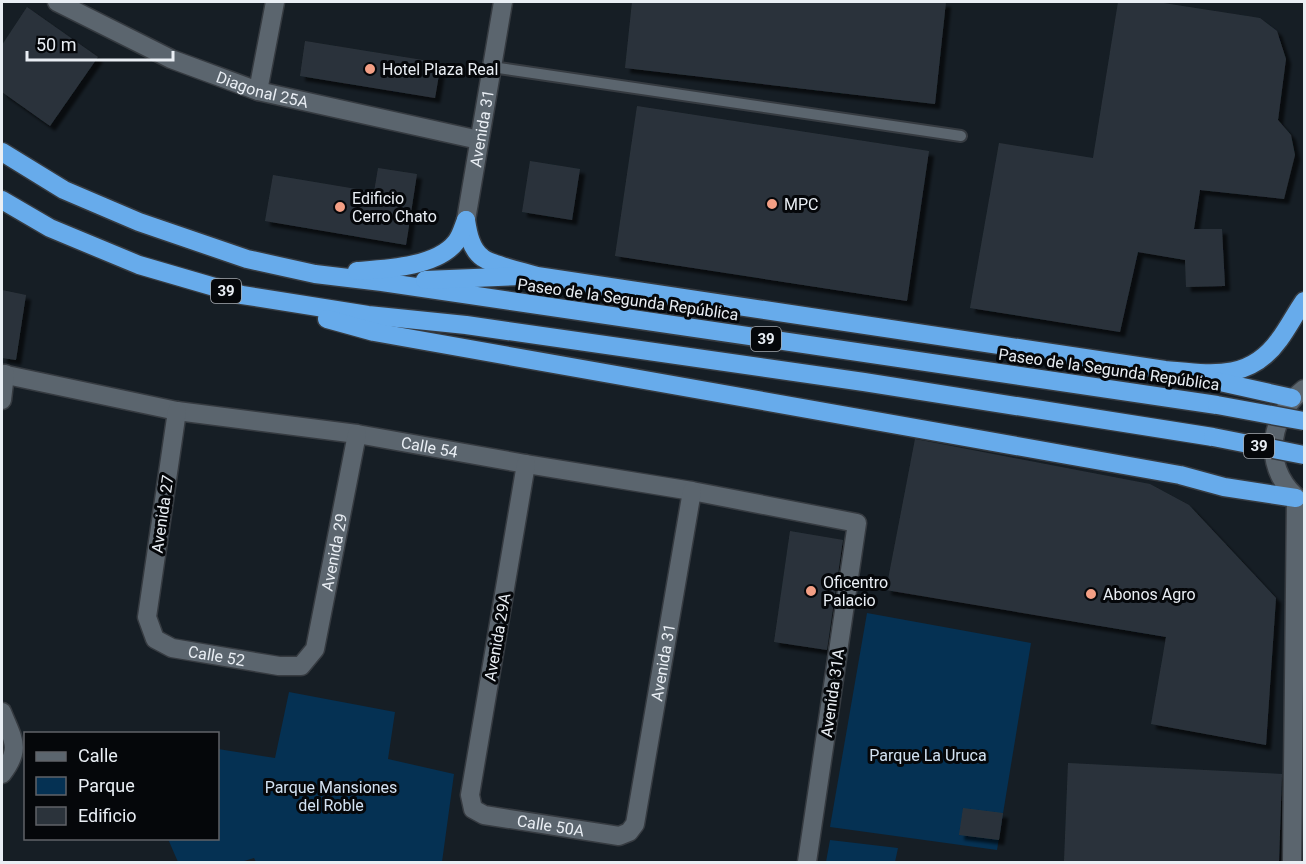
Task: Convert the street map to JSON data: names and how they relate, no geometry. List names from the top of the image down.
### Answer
{
  "streets": {
    "highway": ["39", "Paseo de la Segunda República"],
    "street": [
      "Diagonal 25A",
      "Avenida 31",
      "Calle 54",
      "Avenida 27",
      "Avenida 29",
      "Avenida 29A",
      "Calle 52",
      "Avenida 31A",
      "Calle 50A"
    ]
  },
  "crossings": [
    ["Diagonal 25A", "Avenida 31"],
    ["Avenida 31", "Calle 54"],
    ["Avenida 31", "Calle 50A"],
    ["Calle 54", "Avenida 27"],
    ["Calle 54", "Avenida 29"],
    ["Calle 54", "Avenida 29A"],
    ["Calle 54", "Avenida 31A"],
    ["Avenida 27", "Calle 52"],
    ["Avenida 29", "Calle 52"],
    ["Avenida 29A", "Calle 50A"]
  ],
  "parks": ["Parque La Uruca", "Parque Mansiones del Roble"],
  "places": [
    "Hotel Plaza Real",
    "MPC",
    "Edificio Cerro Chato",
    "Oficentro Palacio",
    "Abonos Agro"
  ],
  "legend": ["Calle", "Parque", "Edificio"],
  "scale_bar": "50 m"
}
